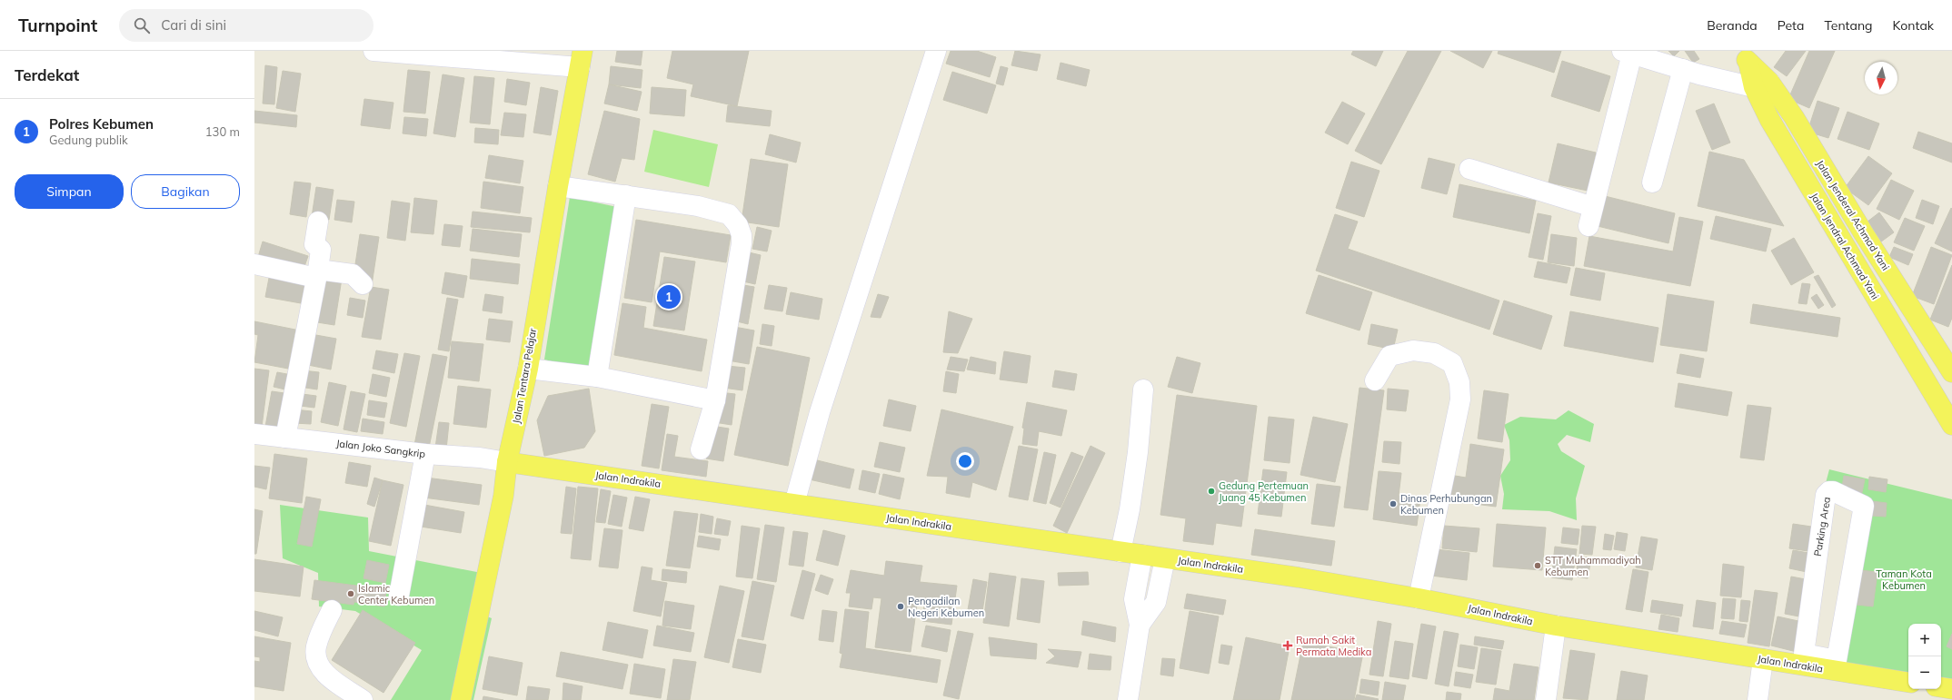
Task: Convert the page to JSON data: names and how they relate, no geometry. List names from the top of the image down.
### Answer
{
  "streets": {
    "main road": [
      "Jalan Jenderal Achmad Yani",
      "Jalan Jendral Achmad Yani",
      "Jalan Tentara Pelajar",
      "Jalan Indrakila"
    ],
    "street": ["Jalan Joko Sangkrip", "Parking Area"]
  },
  "crossings": [
    ["Jalan Jenderal Achmad Yani", "Jalan Jendral Achmad Yani"],
    ["Jalan Tentara Pelajar", "Jalan Joko Sangkrip"],
    ["Jalan Tentara Pelajar", "Jalan Indrakila"],
    ["Jalan Joko Sangkrip", "Jalan Indrakila"],
    ["Jalan Indrakila", "Parking Area"]
  ],
  "parks": ["Taman Kota Kebumen"],
  "places": {
    "other": [
      "Gedung Pertemuan Juang 45 Kebumen",
      "Dinas Perhubungan Kebumen",
      "STT Muhammadiyah Kebumen",
      "Islamic Center Kebumen",
      "Pengadilan Negeri Kebumen"
    ],
    "health": ["Rumah Sakit Permata Medika"]
  },
  "north": "bottom",
  "page": {
    "header": "Turnpoint",
    "search": "Cari di sini",
    "nav": [
      "Beranda",
      "Peta",
      "Tentang",
      "Kontak"
    ],
    "heading": "Terdekat",
    "list": [
      {
        "mark": "1",
        "name": "Polres Kebumen",
        "note": "Gedung publik",
        "value": "130 m"
      }
    ],
    "buttons": ["Simpan", "Bagikan"],
    "pins": "1",
    "map_buttons": ["+", "−"]
  }
}
